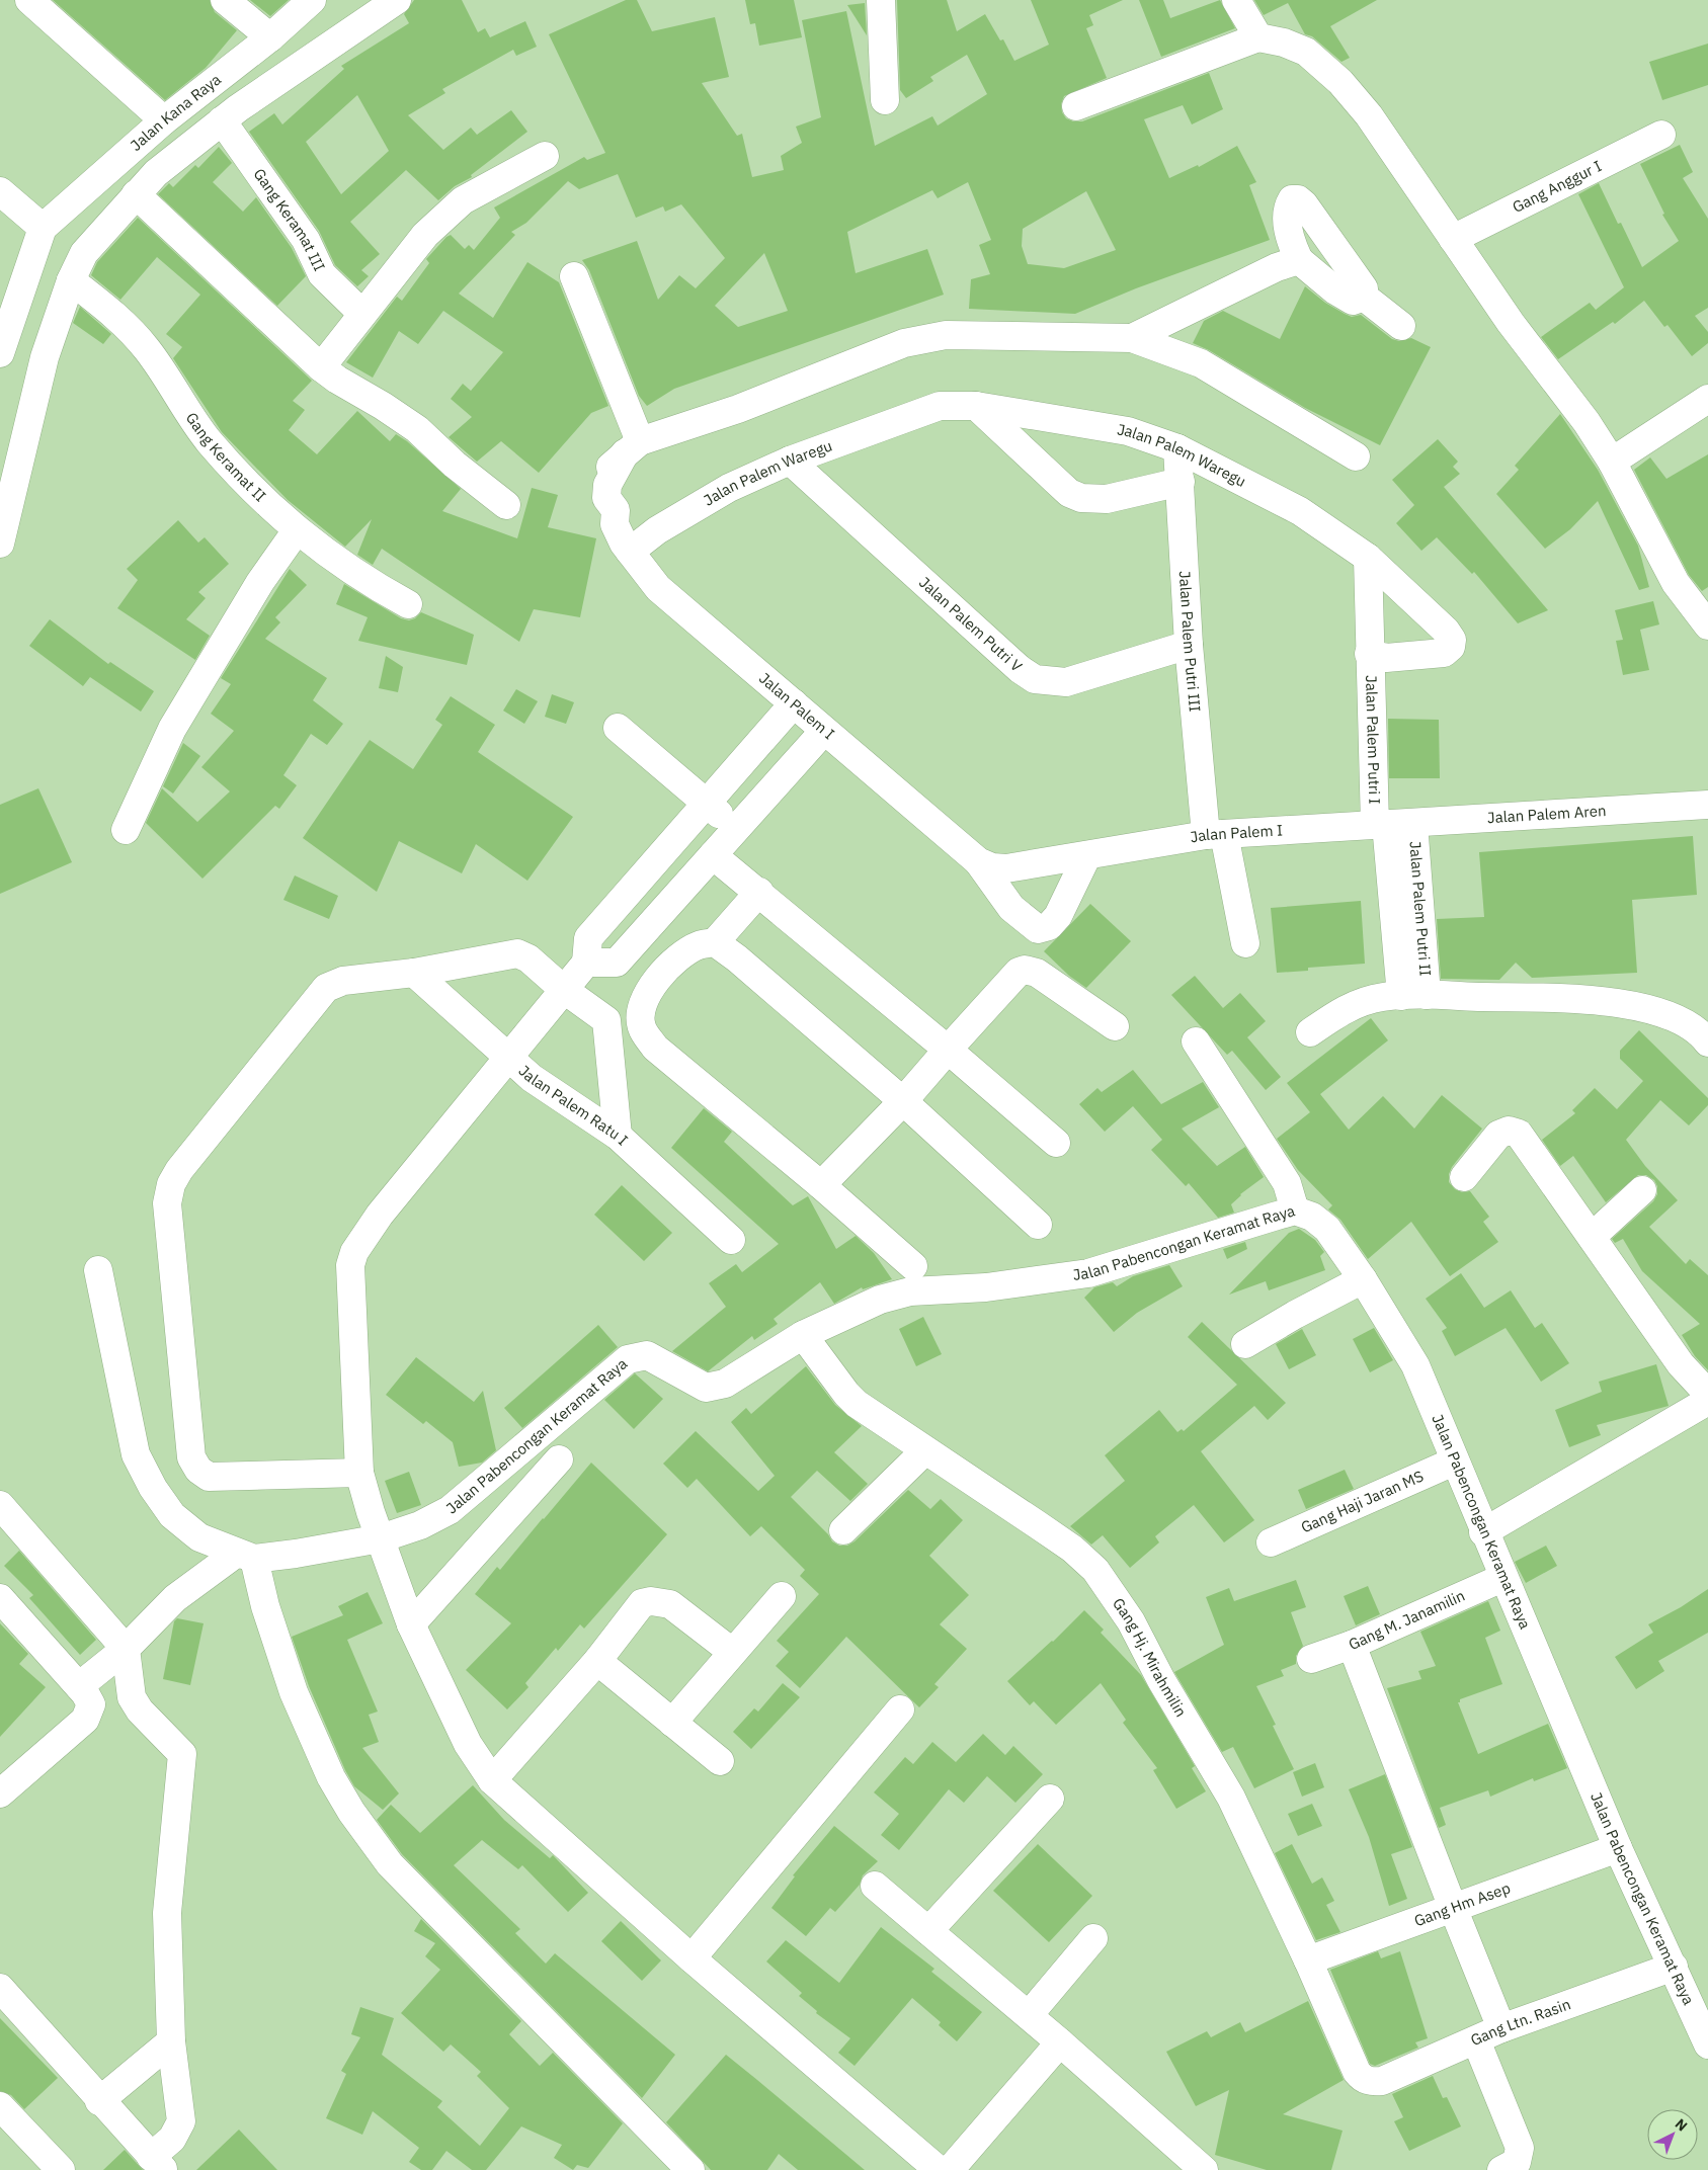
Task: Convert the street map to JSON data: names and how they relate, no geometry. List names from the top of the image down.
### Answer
{
  "streets": {
    "street": [
      "Jalan Kana Raya",
      "Gang Anggur I",
      "Gang Keramat III",
      "Gang Keramat II",
      "Jalan Palem Waregu",
      "Jalan Palem Putri V",
      "Jalan Palem Putri III",
      "Jalan Palem I",
      "Jalan Palem Putri I",
      "Jalan Palem Aren",
      "Jalan Palem Putri II",
      "Jalan Palem Ratu I",
      "Jalan Pabencongan Keramat Raya",
      "Gang Haji Jaran MS",
      "Gang M. Janamilin",
      "Gang Hj. Mirahmilin",
      "Gang Hm Asep",
      "Gang Ltn. Rasin"
    ]
  },
  "crossings": [
    ["Jalan Palem Waregu", "Jalan Palem Putri V"],
    ["Jalan Palem Waregu", "Jalan Palem Putri III"],
    ["Jalan Palem Waregu", "Jalan Palem I"],
    ["Jalan Palem Waregu", "Jalan Palem Putri I"],
    ["Jalan Palem Putri V", "Jalan Palem Putri III"],
    ["Jalan Palem Putri III", "Jalan Palem I"],
    ["Jalan Palem I", "Jalan Palem Putri I"],
    ["Jalan Palem I", "Jalan Palem Aren"],
    ["Jalan Palem I", "Jalan Palem Putri II"],
    ["Jalan Palem Putri I", "Jalan Palem Aren"],
    ["Jalan Palem Putri I", "Jalan Palem Putri II"],
    ["Jalan Palem Aren", "Jalan Palem Putri II"],
    ["Jalan Pabencongan Keramat Raya", "Gang Haji Jaran MS"],
    ["Jalan Pabencongan Keramat Raya", "Gang M. Janamilin"],
    ["Jalan Pabencongan Keramat Raya", "Gang Hj. Mirahmilin"],
    ["Jalan Pabencongan Keramat Raya", "Gang Hm Asep"],
    ["Jalan Pabencongan Keramat Raya", "Gang Ltn. Rasin"],
    ["Gang Hj. Mirahmilin", "Gang Hm Asep"],
    ["Gang Hj. Mirahmilin", "Gang Ltn. Rasin"]
  ],
  "north": "top right"
}
